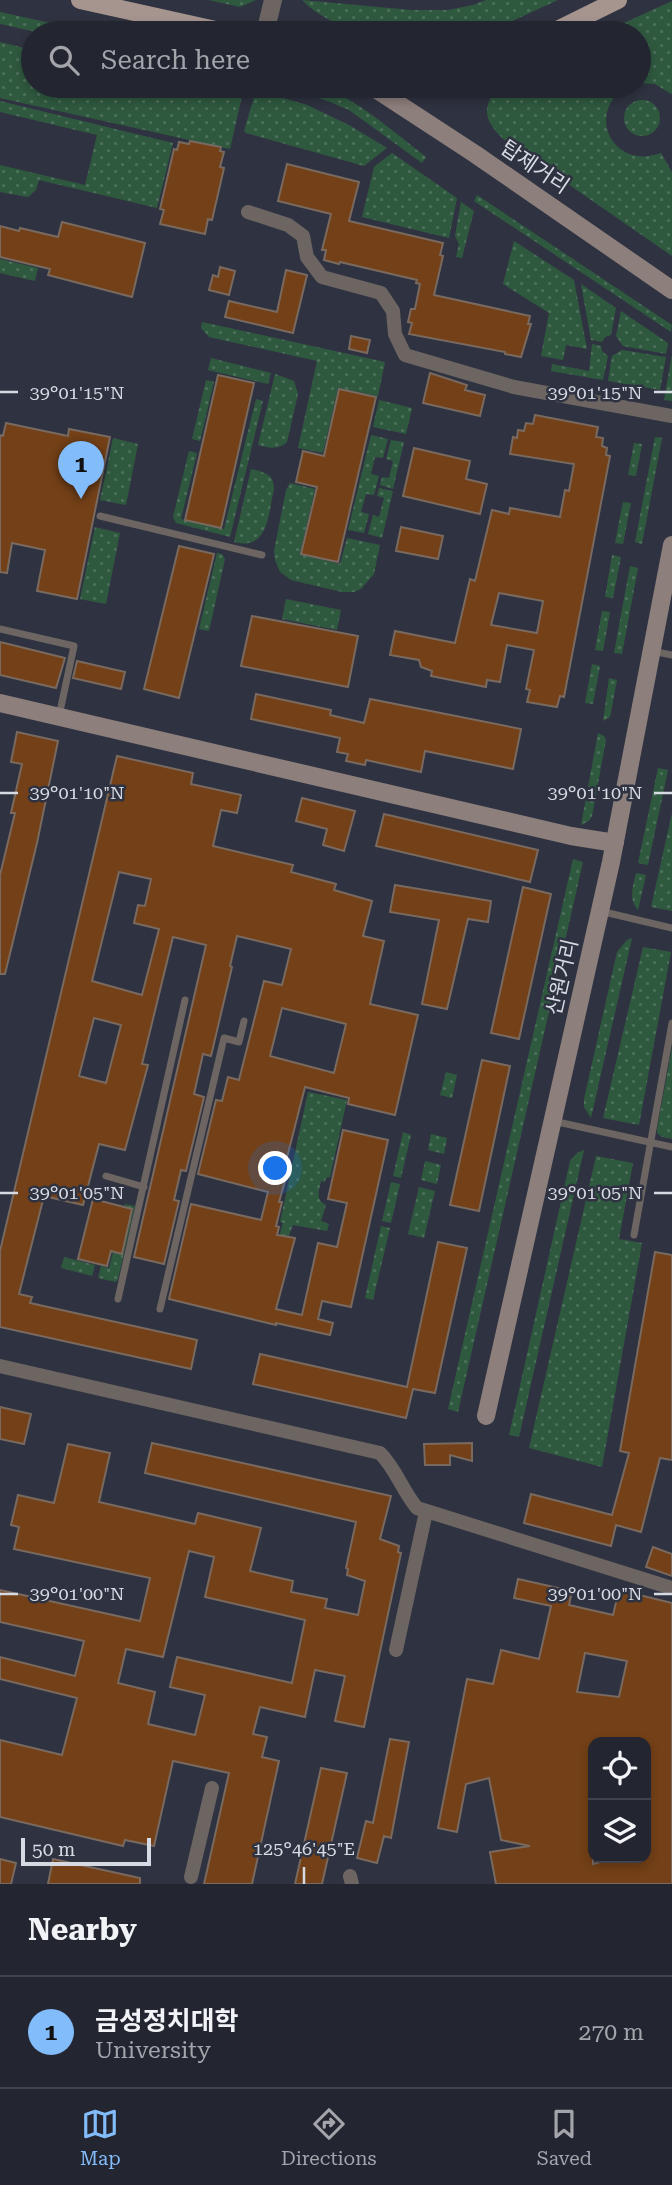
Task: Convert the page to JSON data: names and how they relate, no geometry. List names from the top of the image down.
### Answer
{
  "streets": {
    "main road": ["탑제거리", "산원거리"]
  },
  "scale_bar": "50 m",
  "page": {
    "search": "Search here",
    "pins": "1",
    "scale": "50 m",
    "heading": "Nearby",
    "list": [
      {
        "mark": "1",
        "name": "금성정치대학",
        "note": "University",
        "value": "270 m"
      }
    ],
    "nav": ["Map", "Directions", "Saved"]
  },
  "coordinates": [
    "39°01'15\"N",
    "39°01'10\"N",
    "39°01'05\"N",
    "39°01'00\"N",
    "125°46'45\"E"
  ]
}
